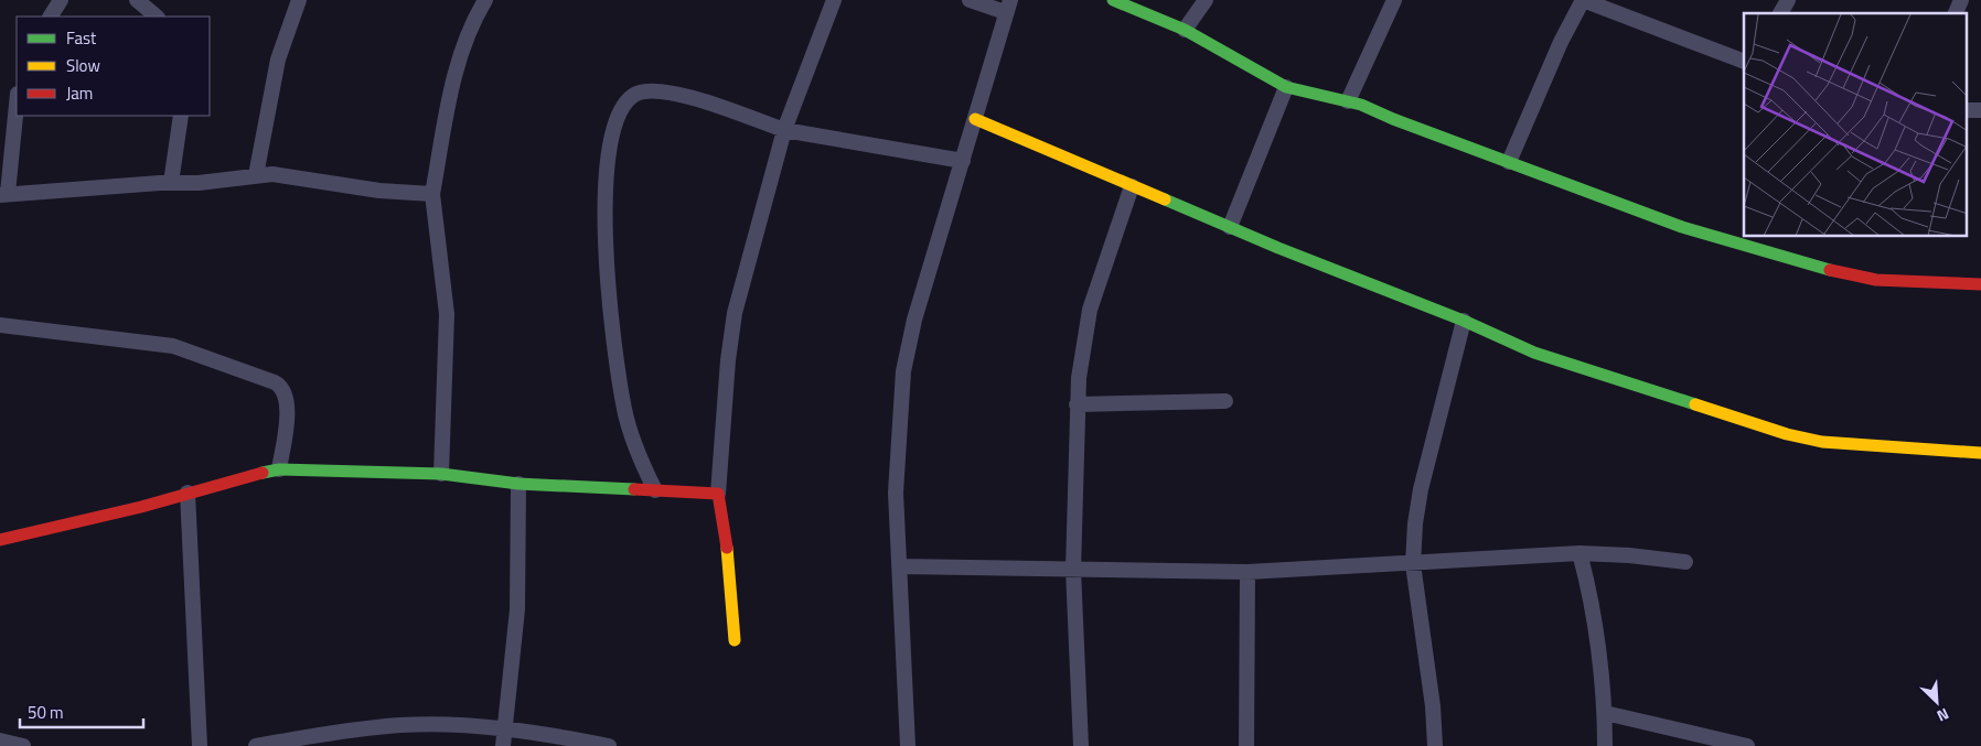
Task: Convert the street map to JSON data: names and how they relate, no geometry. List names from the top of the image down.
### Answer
{
  "legend": ["Fast", "Slow", "Jam"],
  "scale_bar": "50 m",
  "north": "bottom right"
}
